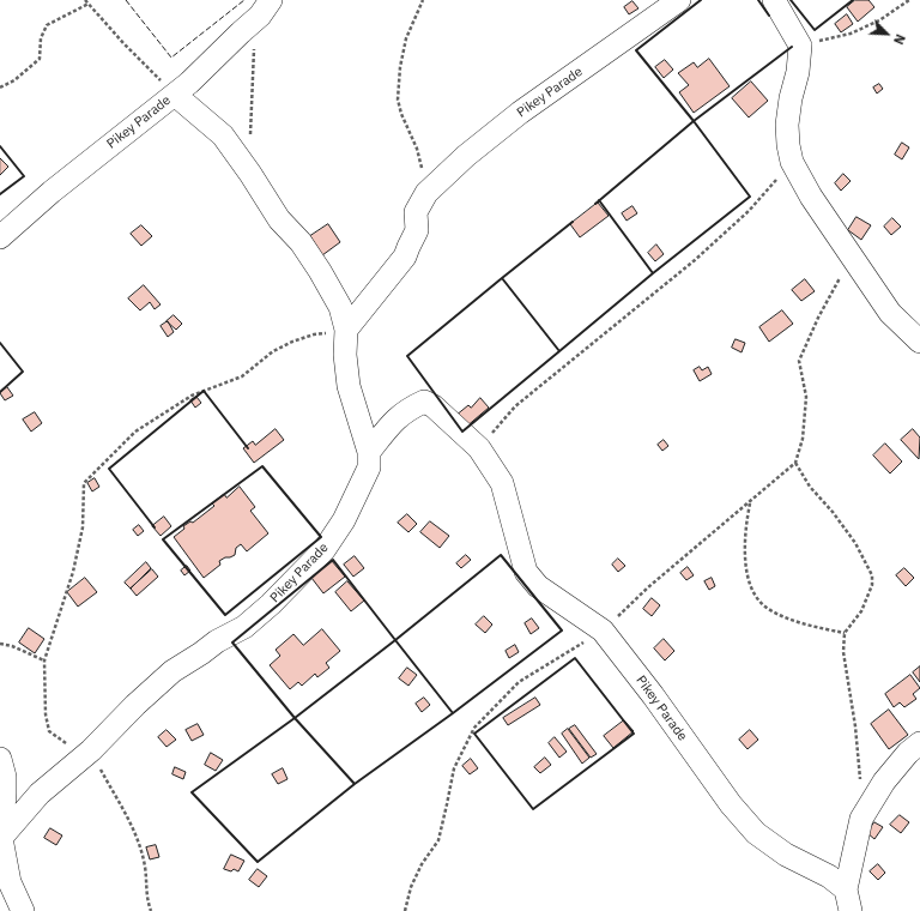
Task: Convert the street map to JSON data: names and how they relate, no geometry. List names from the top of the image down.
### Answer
{
  "streets": {
    "street": ["Pikey Parade"]
  },
  "north": "bottom right"
}
